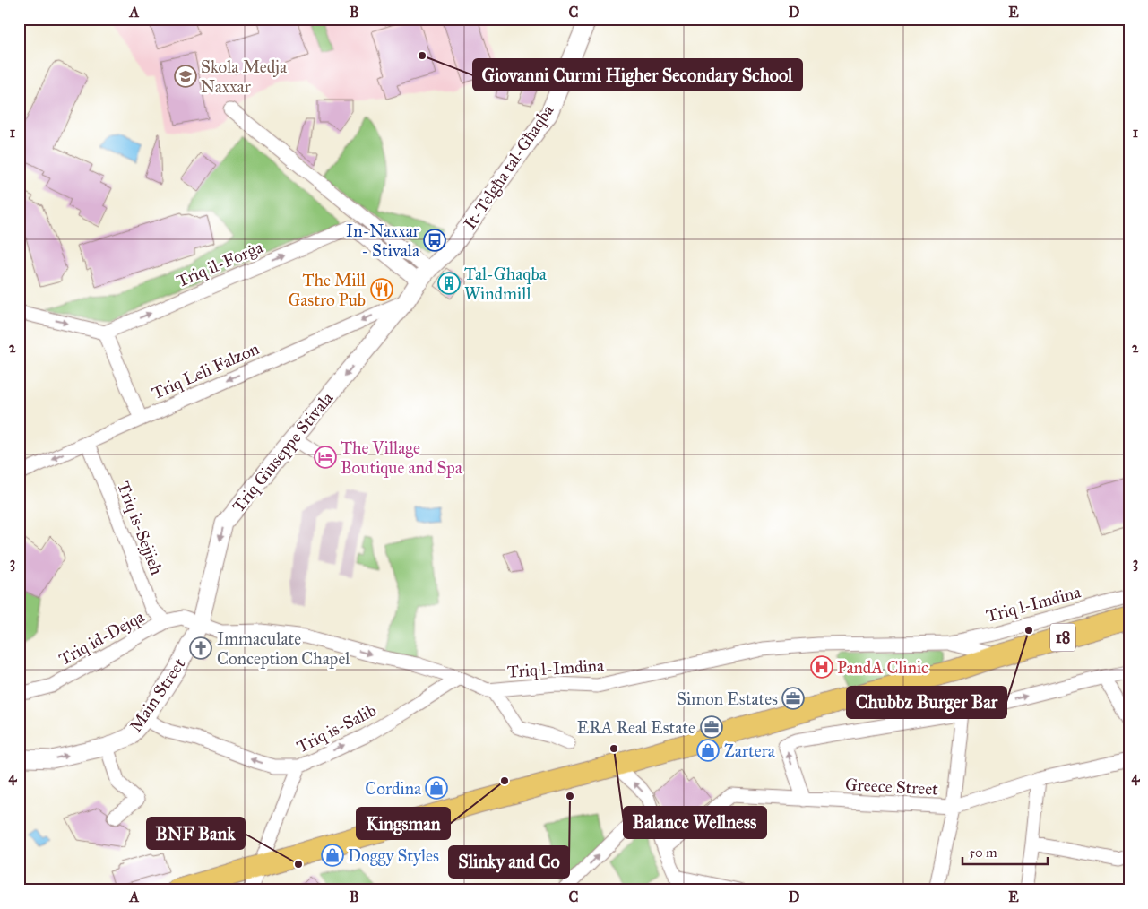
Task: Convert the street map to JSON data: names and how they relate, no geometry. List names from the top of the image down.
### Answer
{
  "streets": {
    "main road": ["18"],
    "street": [
      "It-Telgħa tal-Għaqba",
      "Triq il-Forġa",
      "Triq Leli Falzon",
      "Triq Giuseppe Stivala",
      "Triq is-Sejjieh",
      "Triq l-Imdina",
      "Triq id-Dejqa",
      "Main Street",
      "Triq is-Salib",
      "Greece Street"
    ]
  },
  "crossings": [
    ["It-Telgħa tal-Għaqba", "Triq il-Forġa"],
    ["It-Telgħa tal-Għaqba", "Triq Leli Falzon"],
    ["It-Telgħa tal-Għaqba", "Triq Giuseppe Stivala"],
    ["Triq Leli Falzon", "Triq Giuseppe Stivala"],
    ["Triq Leli Falzon", "Triq is-Sejjieh"],
    ["Triq Giuseppe Stivala", "Triq l-Imdina"],
    ["Triq Giuseppe Stivala", "Triq id-Dejqa"],
    ["Triq Giuseppe Stivala", "Main Street"],
    ["Triq is-Sejjieh", "Triq id-Dejqa"],
    ["Triq l-Imdina", "Triq id-Dejqa"],
    ["Triq l-Imdina", "18"],
    ["Triq l-Imdina", "Main Street"],
    ["Triq l-Imdina", "Triq is-Salib"],
    ["Triq id-Dejqa", "Main Street"],
    ["Main Street", "Triq is-Salib"]
  ],
  "one_way": [
    "Triq il-Forġa",
    "Triq Leli Falzon",
    "Triq Giuseppe Stivala",
    "Main Street"
  ],
  "places": {
    "other": [
      "Giovanni Curmi Higher Secondary School",
      "Chubbz Burger Bar",
      "Balance Wellness",
      "Kingsman",
      "Slinky and Co",
      "BNF Bank"
    ],
    "school or university": ["Skola Medja Naxxar"],
    "bus stop": ["In-Naxxar - Stivala"],
    "building": ["Tal-Ghaqba Windmill"],
    "restaurant": ["The Mill Gastro Pub"],
    "hotel": ["The Village Boutique and Spa"],
    "church": ["Immaculate Conception Chapel"],
    "hospital": ["PandA Clinic"],
    "office": ["Simon Estates", "ERA Real Estate"],
    "shop": ["Zartera", "Cordina", "Doggy Styles"]
  },
  "scale_bar": "50 m",
  "grid": {
    "columns": [
      "A",
      "B",
      "C",
      "D",
      "E"
    ],
    "rows": [
      "1",
      "2",
      "3",
      "4"
    ]
  }
}
